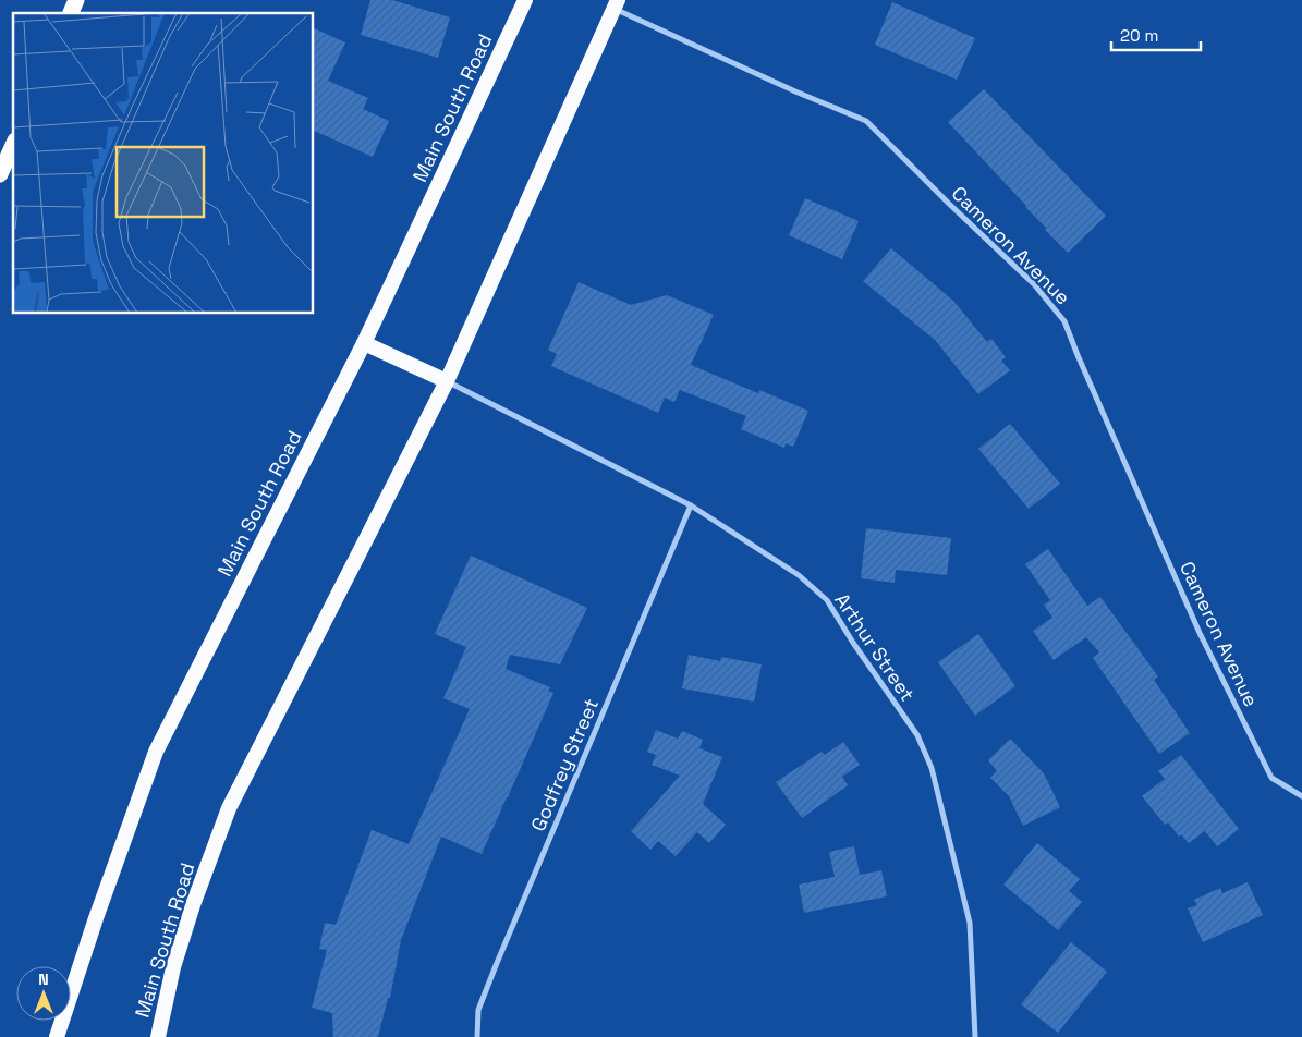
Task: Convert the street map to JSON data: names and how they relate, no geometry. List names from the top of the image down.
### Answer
{
  "streets": {
    "highway": ["Main South Road"],
    "street": ["Cameron Avenue", "Arthur Street", "Godfrey Street"]
  },
  "crossings": [
    ["Main South Road", "Cameron Avenue"],
    ["Main South Road", "Arthur Street"],
    ["Arthur Street", "Godfrey Street"]
  ],
  "scale_bar": "20 m",
  "north": "top"
}
